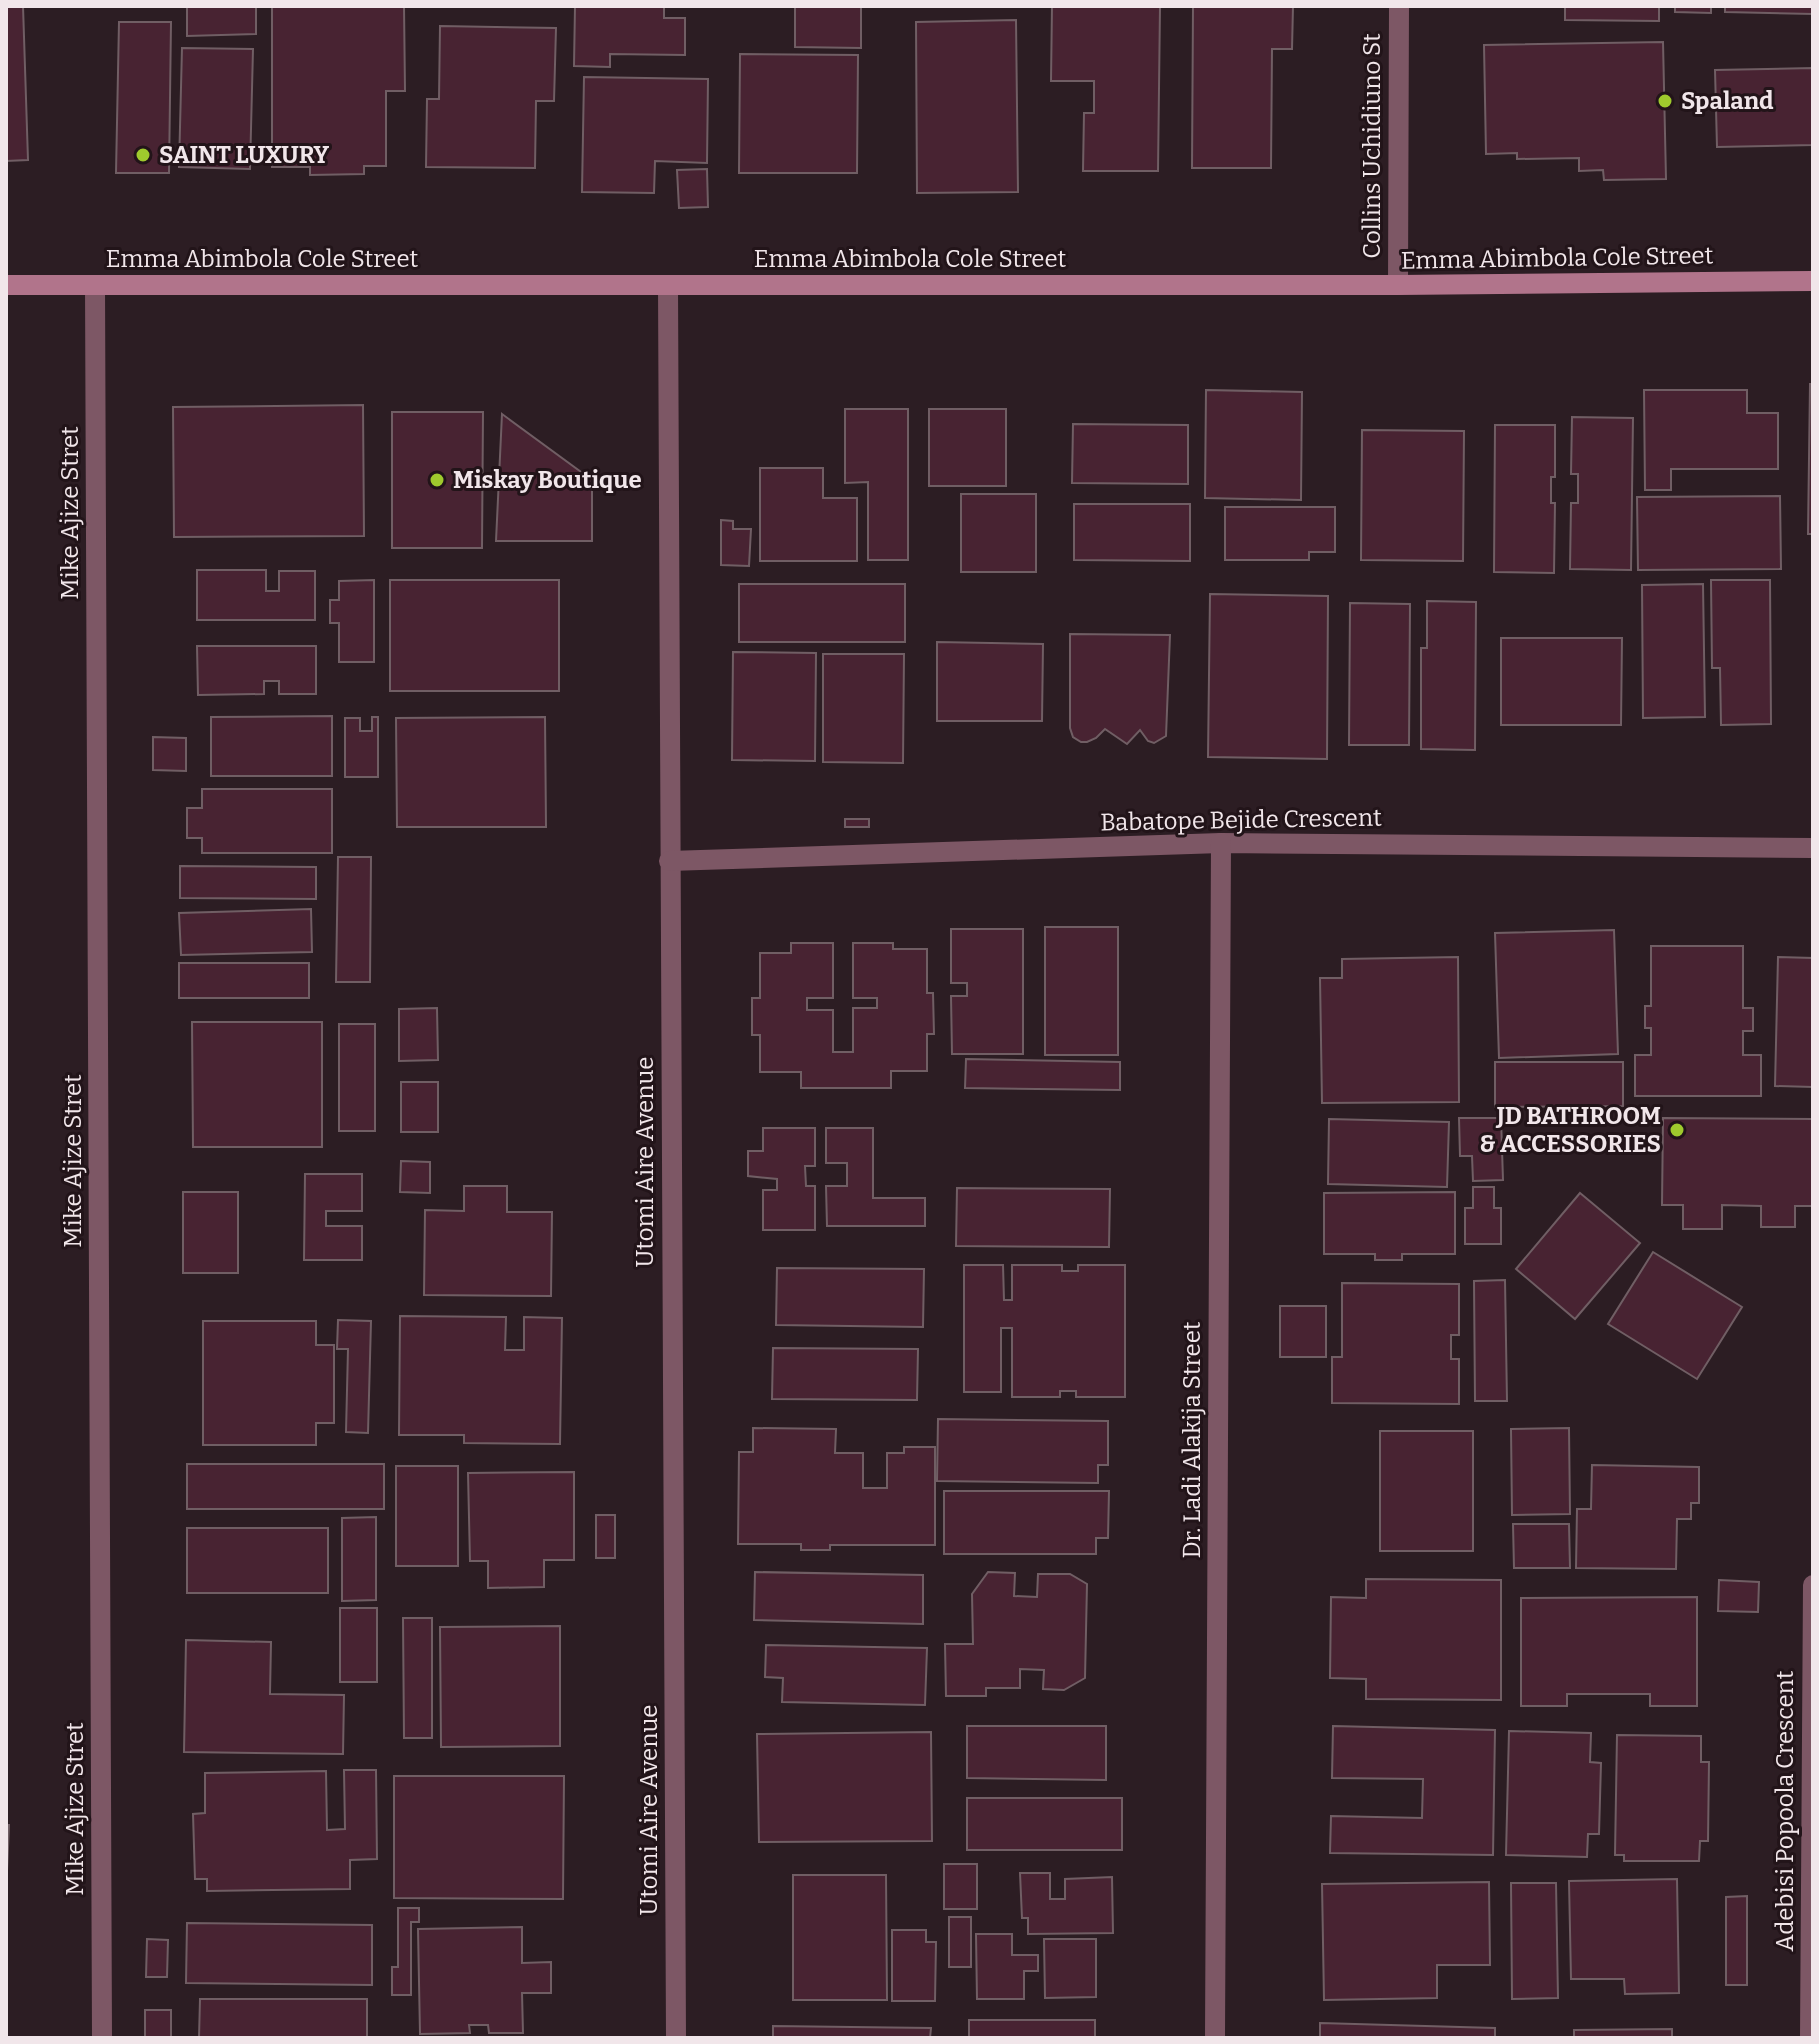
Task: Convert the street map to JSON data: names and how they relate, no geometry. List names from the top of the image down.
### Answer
{
  "streets": {
    "street": [
      "Collins Uchidiuno St",
      "Emma Abimbola Cole Street",
      "Mike Ajize Stret",
      "Babatope Bejide Crescent",
      "Utomi Aire Avenue",
      "Dr. Ladi Alakija Street",
      "Adebisi Popoola Crescent"
    ]
  },
  "crossings": [
    ["Collins Uchidiuno St", "Emma Abimbola Cole Street"],
    ["Emma Abimbola Cole Street", "Mike Ajize Stret"],
    ["Emma Abimbola Cole Street", "Utomi Aire Avenue"],
    ["Babatope Bejide Crescent", "Utomi Aire Avenue"],
    ["Babatope Bejide Crescent", "Dr. Ladi Alakija Street"]
  ],
  "places": [
    "Spaland",
    "SAINT LUXURY",
    "Miskay Boutique",
    "JD BATHROOM & ACCESSORIES"
  ]
}
